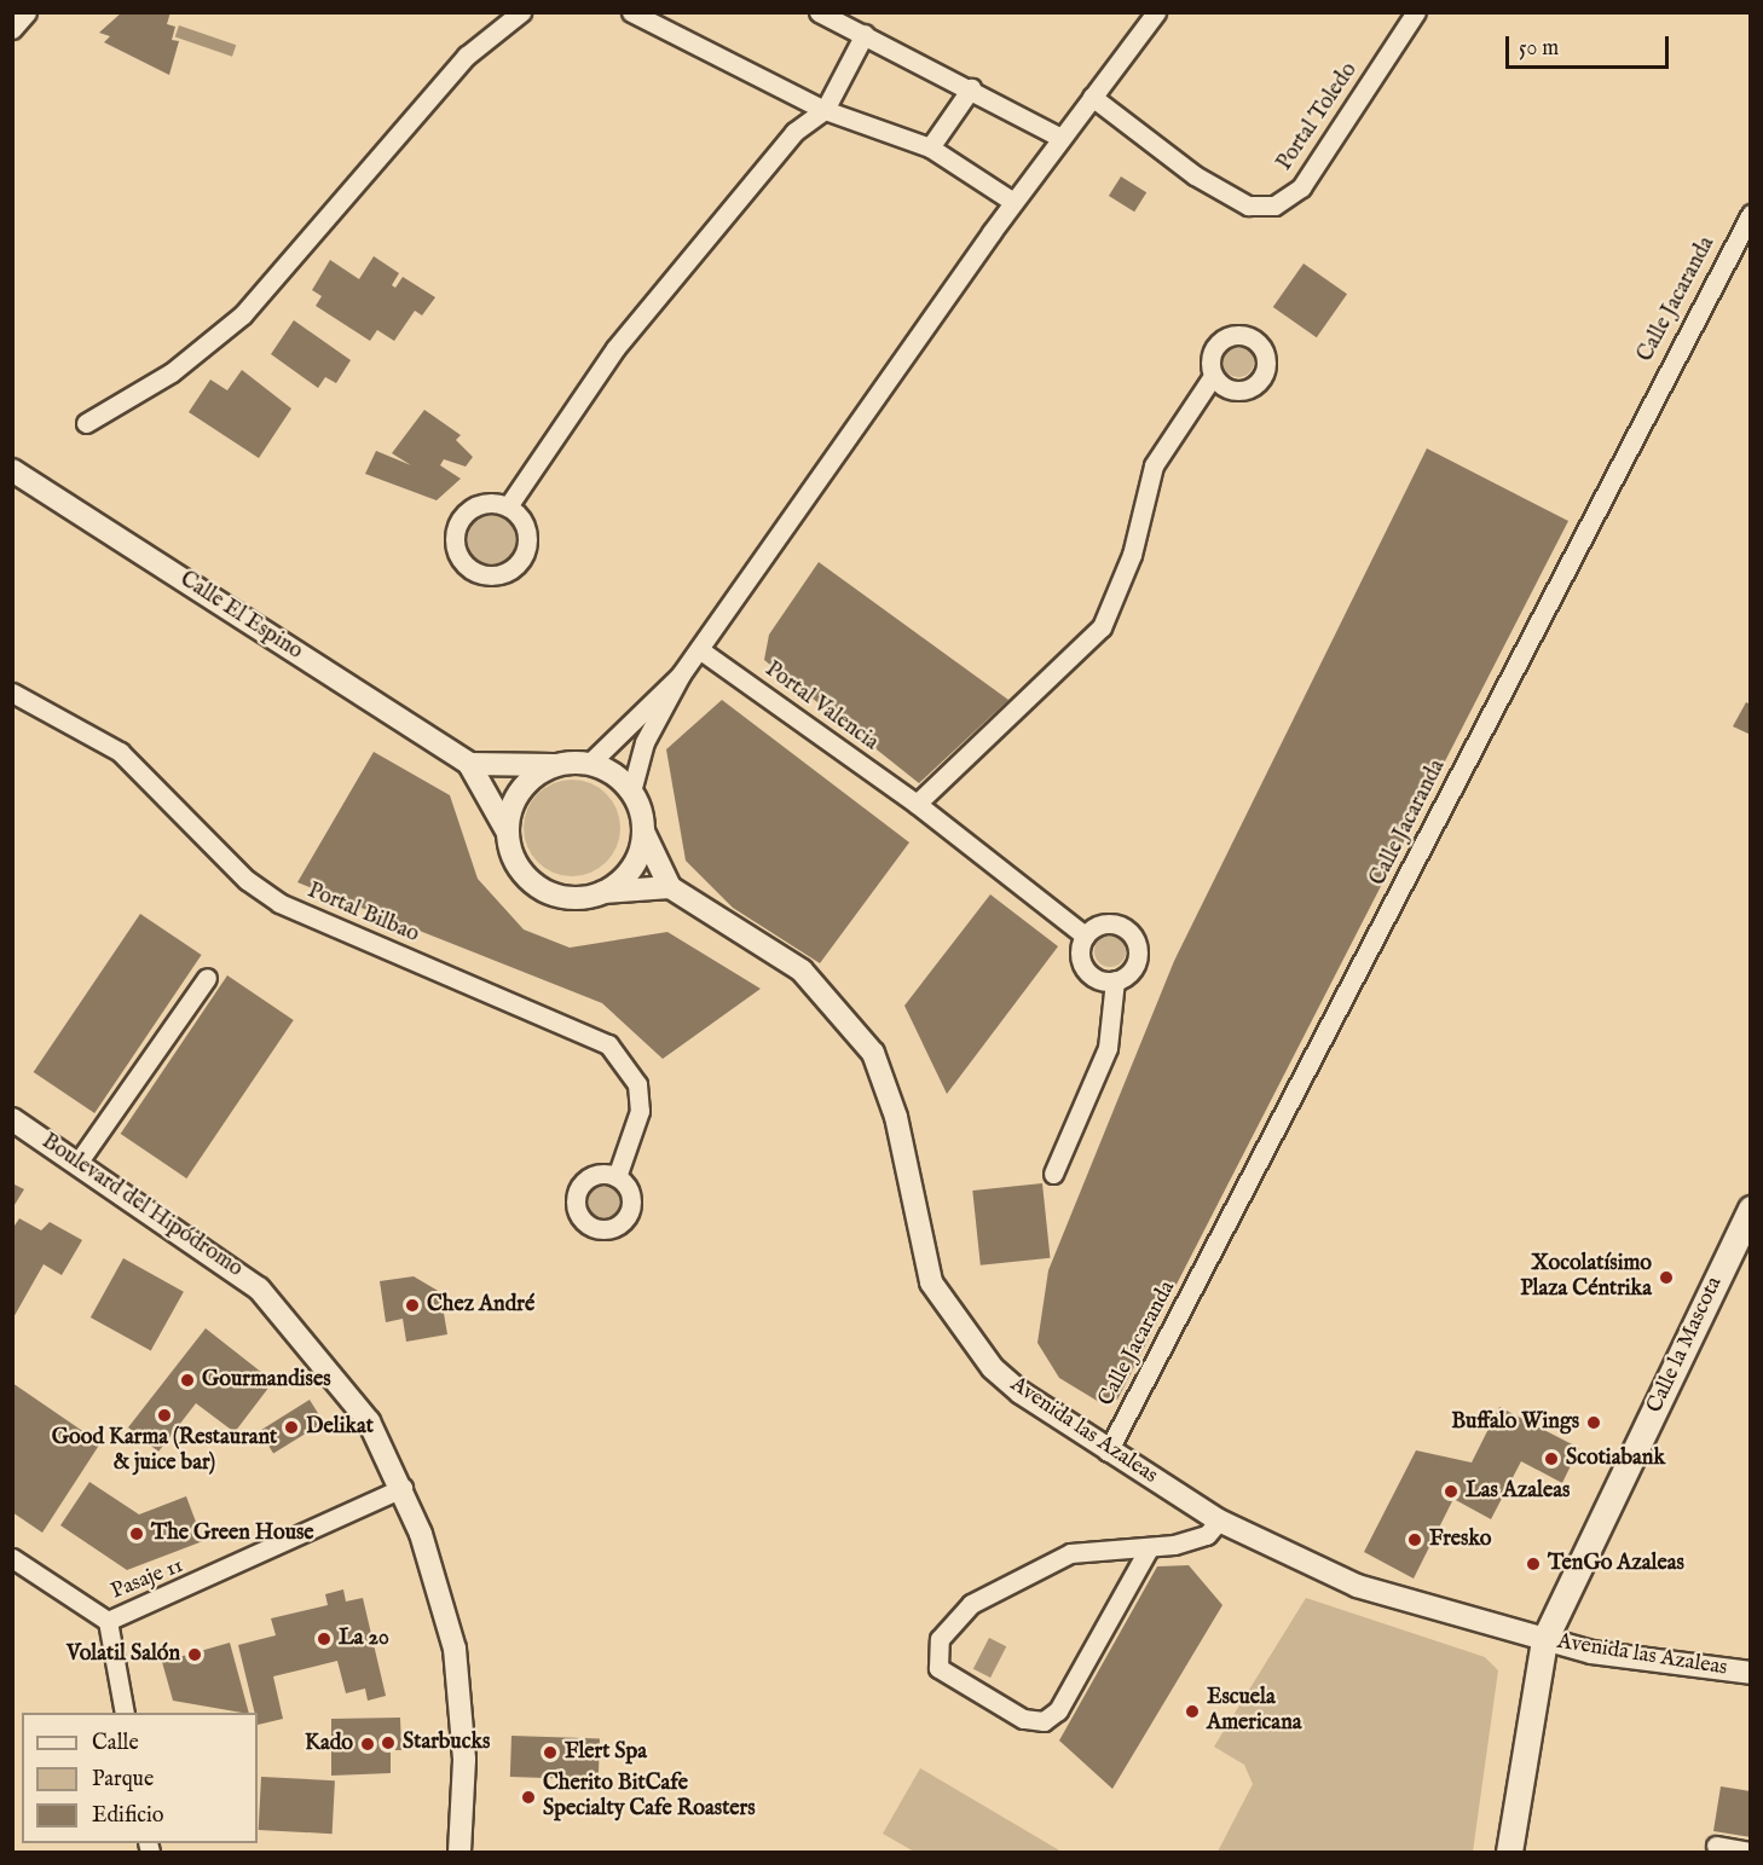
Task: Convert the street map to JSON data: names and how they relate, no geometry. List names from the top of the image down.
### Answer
{
  "streets": {
    "main road": ["Calle la Mascota"],
    "street": [
      "Portal Toledo",
      "Calle Jacaranda",
      "Calle El Espino",
      "Portal Valencia",
      "Portal Bilbao",
      "Boulevard del Hipódromo",
      "Avenida las Azaleas",
      "Pasaje 11"
    ]
  },
  "crossings": [
    ["Calle Jacaranda", "Avenida las Azaleas"],
    ["Boulevard del Hipódromo", "Pasaje 11"],
    ["Calle la Mascota", "Avenida las Azaleas"]
  ],
  "places": [
    "Xocolatísimo Plaza Céntrika",
    "Chez André",
    "Gourmandises",
    "Good Karma (Restaurant & juice bar)",
    "Buffalo Wings",
    "Delikat",
    "Scotiabank",
    "Las Azaleas",
    "The Green House",
    "Fresko",
    "TenGo Azaleas",
    "La 20",
    "Volatil Salón",
    "Escuela Americana",
    "Starbucks",
    "Kado",
    "Flert Spa",
    "Cherito BitCafe Specialty Cafe Roasters"
  ],
  "legend": ["Calle", "Parque", "Edificio"],
  "scale_bar": "50 m"
}
